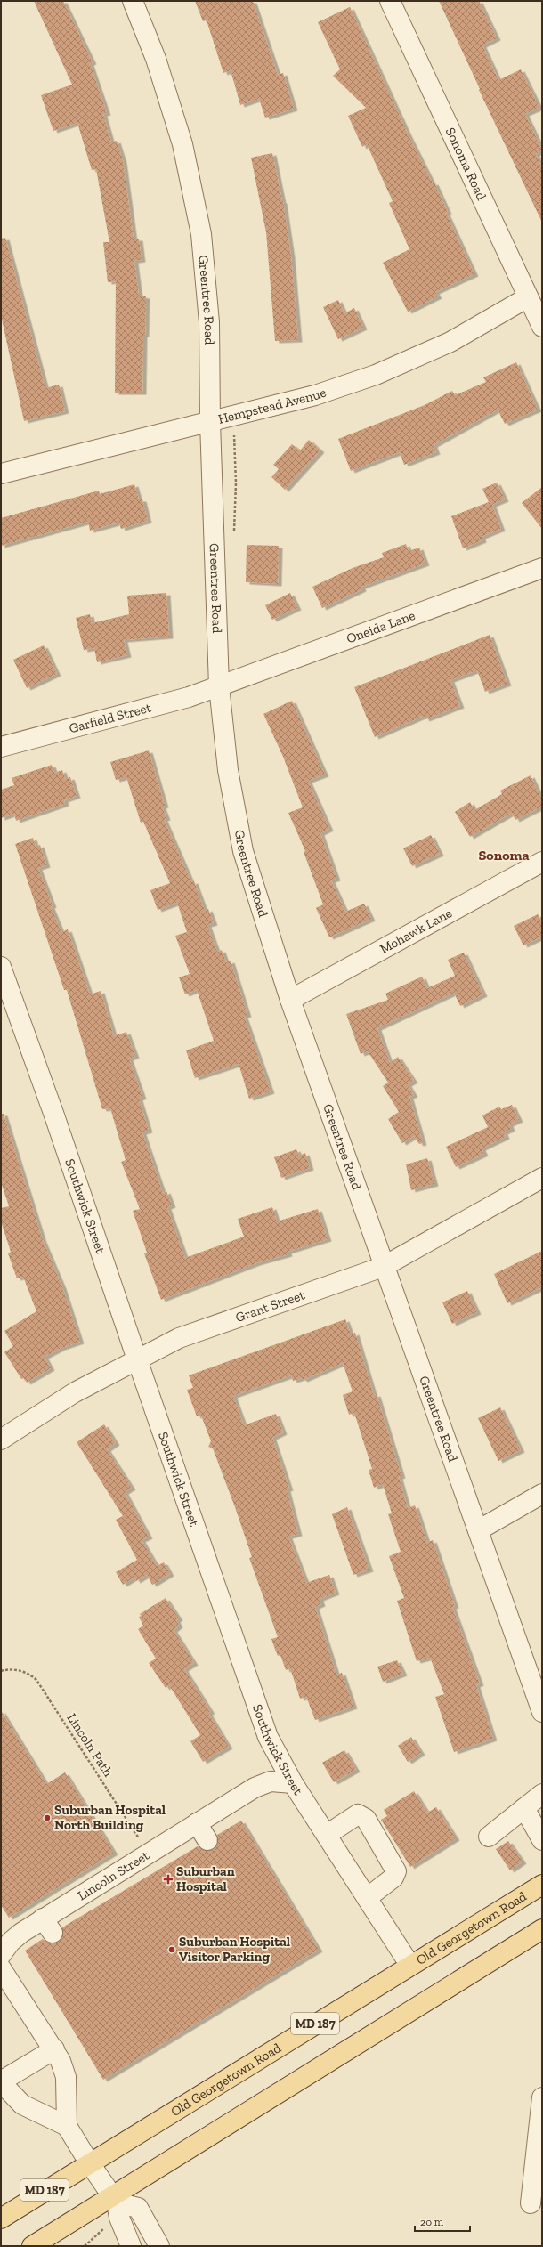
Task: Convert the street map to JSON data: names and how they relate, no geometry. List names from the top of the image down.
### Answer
{
  "streets": {
    "main road": ["Old Georgetown Road", "MD 187"],
    "street": [
      "Sonoma Road",
      "Greentree Road",
      "Hempstead Avenue",
      "Oneida Lane",
      "Garfield Street",
      "Mohawk Lane",
      "Southwick Street",
      "Grant Street",
      "Lincoln Street"
    ],
    "path": ["Lincoln Path"]
  },
  "crossings": [
    ["Sonoma Road", "Hempstead Avenue"],
    ["Greentree Road", "Hempstead Avenue"],
    ["Greentree Road", "Oneida Lane"],
    ["Greentree Road", "Garfield Street"],
    ["Greentree Road", "Mohawk Lane"],
    ["Greentree Road", "Grant Street"],
    ["Oneida Lane", "Garfield Street"],
    ["Southwick Street", "Grant Street"],
    ["Southwick Street", "Lincoln Street"],
    ["Southwick Street", "Old Georgetown Road"],
    ["Lincoln Path", "Lincoln Street"]
  ],
  "districts": ["Sonoma"],
  "places": {
    "other": ["Suburban Hospital North Building", "Suburban Hospital Visitor Parking"],
    "health": ["Suburban Hospital"]
  },
  "scale_bar": "20 m"
}
